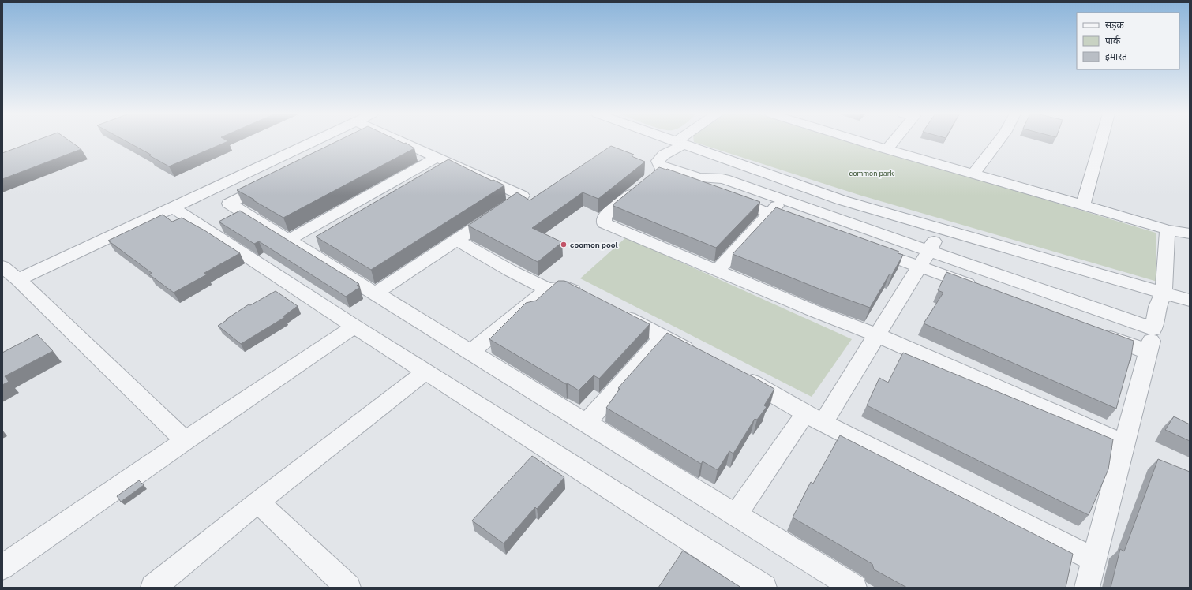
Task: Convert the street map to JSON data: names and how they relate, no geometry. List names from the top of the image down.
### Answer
{
  "parks": ["common park"],
  "places": ["coomon pool"],
  "legend": ["सड़क", "पार्क", "इमारत"]
}
